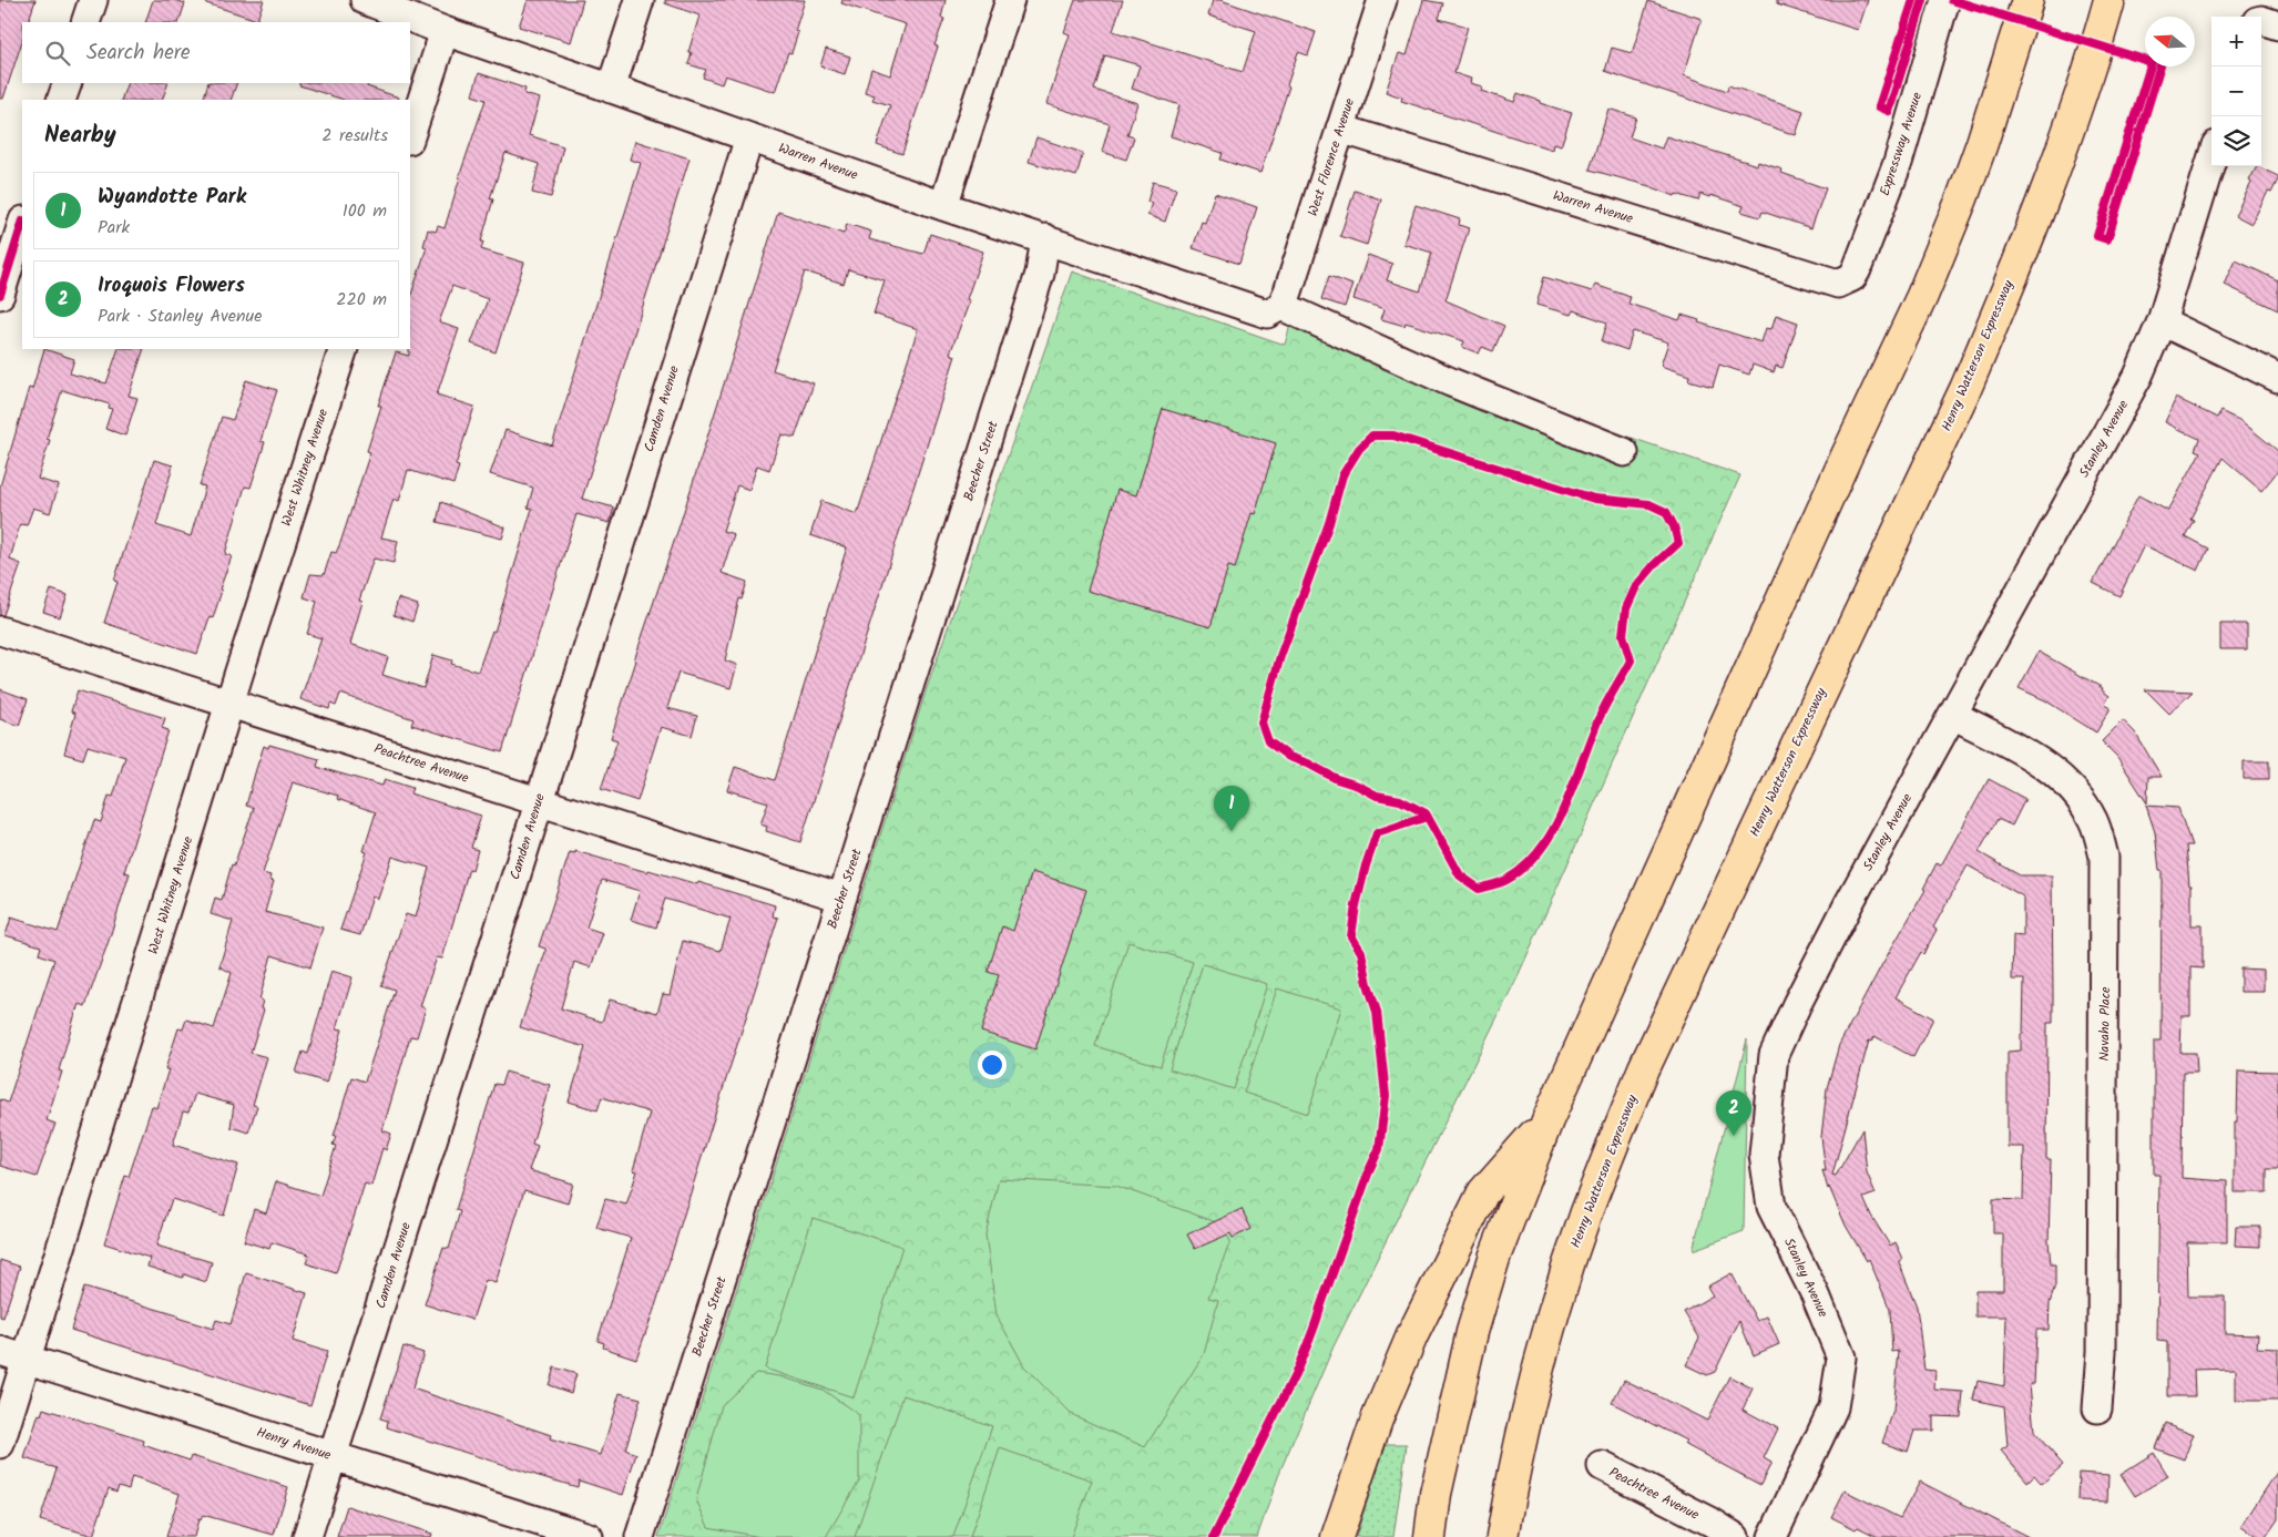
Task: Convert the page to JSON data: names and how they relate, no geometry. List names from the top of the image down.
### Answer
{
  "streets": {
    "highway": ["Henry Watterson Expressway"],
    "street": [
      "Expressway Avenue",
      "West Florence Avenue",
      "Warren Avenue",
      "Camden Avenue",
      "Stanley Avenue",
      "Beecher Street",
      "West Whitney Avenue",
      "Peachtree Avenue",
      "Navaho Place",
      "Henry Avenue"
    ]
  },
  "crossings": [
    ["Expressway Avenue", "Warren Avenue"],
    ["West Florence Avenue", "Warren Avenue"],
    ["Warren Avenue", "Camden Avenue"],
    ["Warren Avenue", "Beecher Street"],
    ["Camden Avenue", "Peachtree Avenue"],
    ["Camden Avenue", "Henry Avenue"],
    ["Stanley Avenue", "Navaho Place"],
    ["Beecher Street", "Peachtree Avenue"],
    ["West Whitney Avenue", "Peachtree Avenue"],
    ["West Whitney Avenue", "Henry Avenue"]
  ],
  "north": "left",
  "page": {
    "map_buttons": ["+", "−"],
    "search": "Search here",
    "heading": ["Nearby", "2 results"],
    "list": [
      {
        "mark": "1",
        "name": "Wyandotte Park",
        "note": "Park",
        "value": "100 m"
      },
      {
        "mark": "2",
        "name": "Iroquois Flowers",
        "note": "Park · Stanley Avenue",
        "value": "220 m"
      }
    ],
    "pins": ["1", "2"]
  }
}
